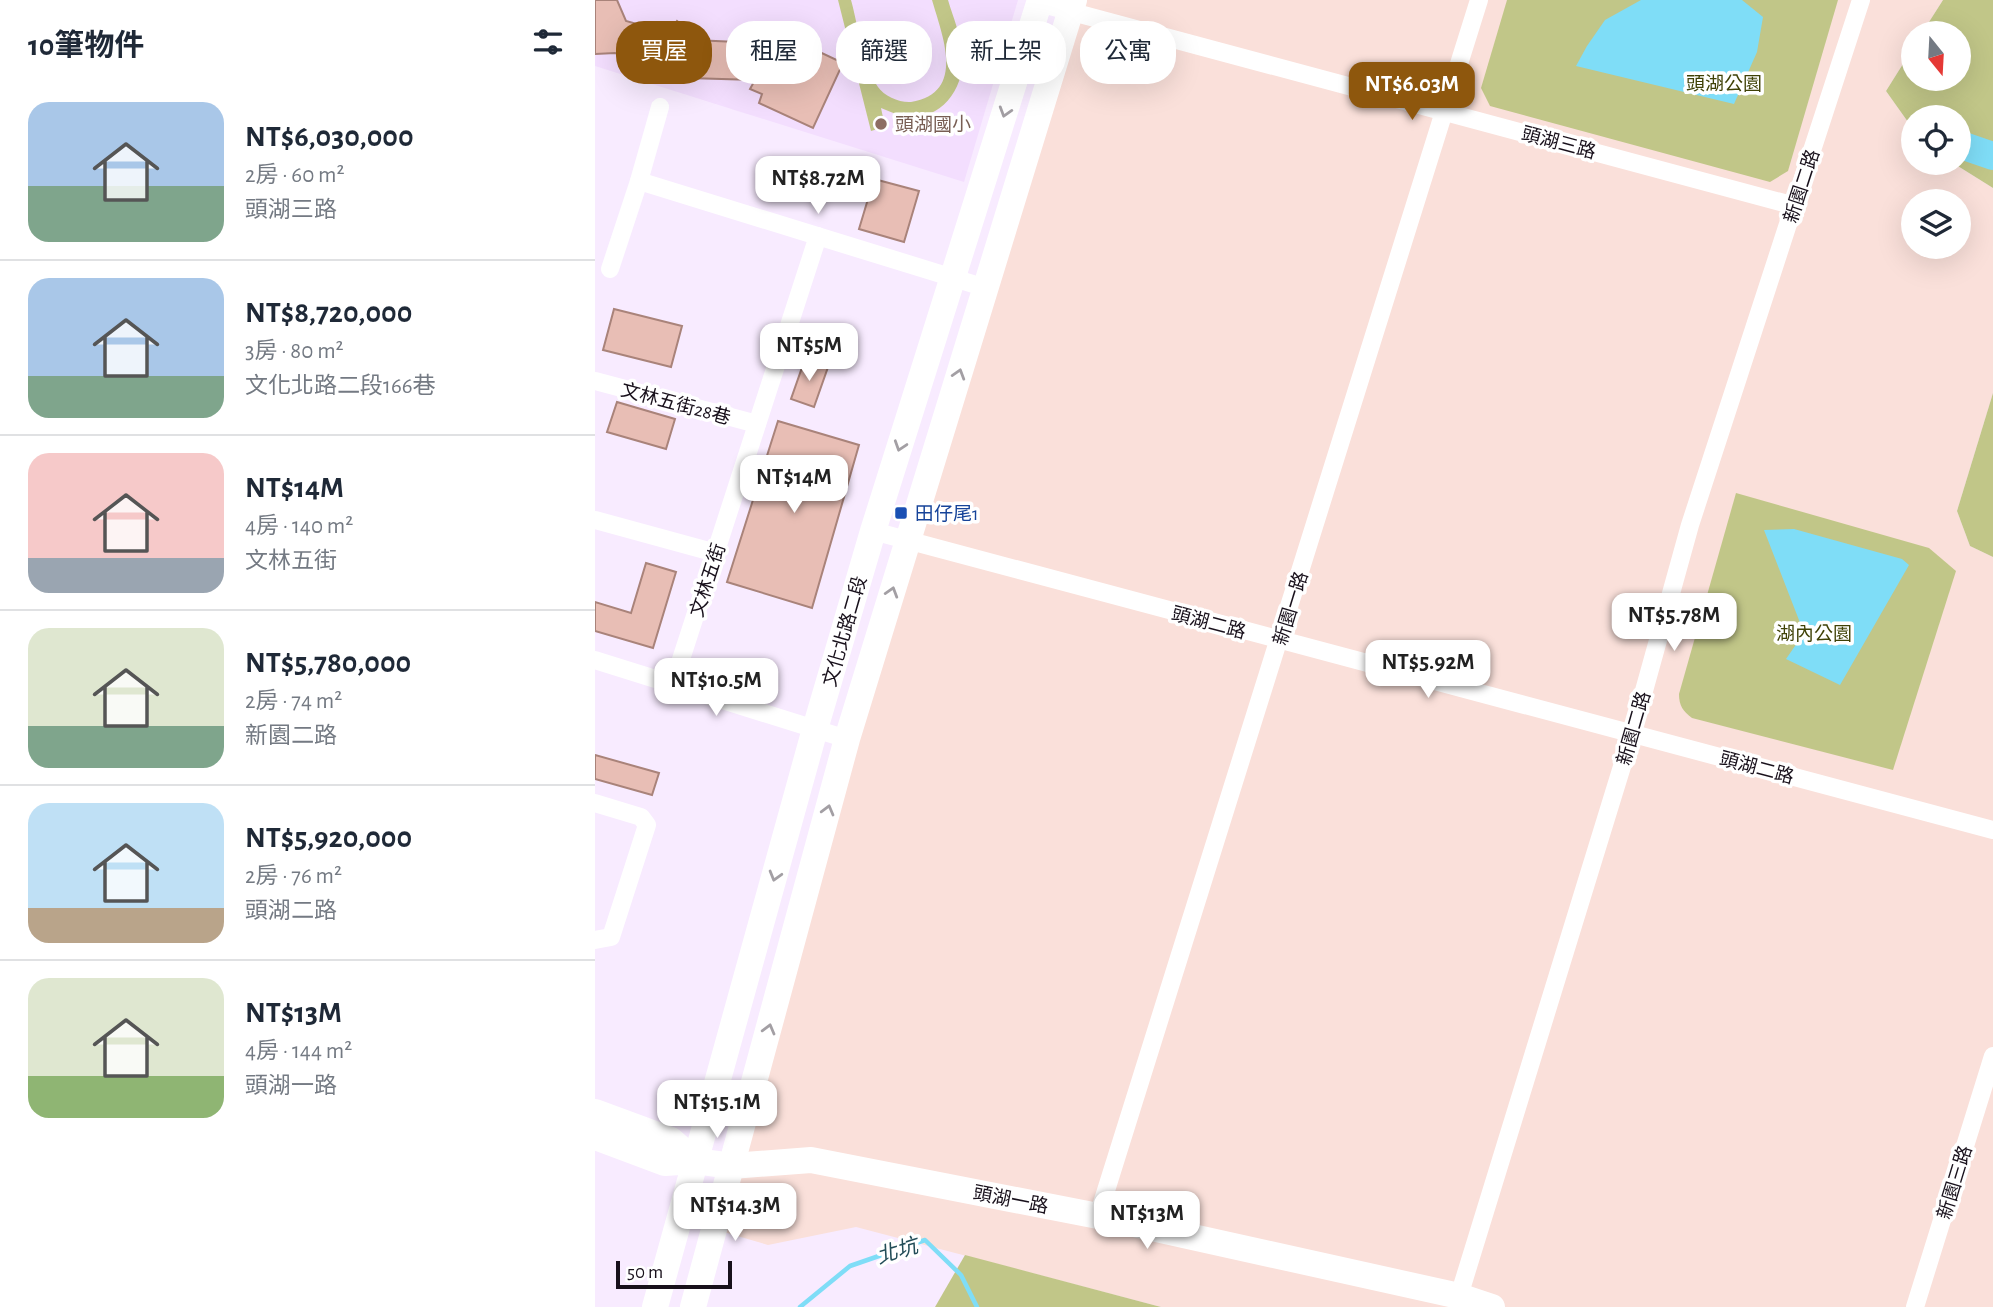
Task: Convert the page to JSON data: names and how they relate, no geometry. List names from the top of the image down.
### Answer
{
  "streets": {
    "street": [
      "頭湖三路",
      "新園二路",
      "文林五街28巷",
      "文林五街",
      "新園一路",
      "頭湖二路",
      "文化北路二段",
      "新園三路",
      "頭湖一路"
    ]
  },
  "crossings": [
    ["頭湖三路", "新園二路"],
    ["頭湖三路", "新園一路"],
    ["頭湖三路", "文化北路二段"],
    ["新園二路", "頭湖二路"],
    ["新園二路", "頭湖一路"],
    ["文林五街28巷", "文林五街"],
    ["新園一路", "頭湖二路"],
    ["新園一路", "頭湖一路"],
    ["頭湖二路", "文化北路二段"],
    ["文化北路二段", "頭湖一路"]
  ],
  "water": ["北坑"],
  "parks": ["頭湖公園", "湖內公園"],
  "places": {
    "other": ["頭湖國小"],
    "transit": ["田仔尾1"]
  },
  "scale_bar": "50 m",
  "north": "bottom",
  "page": {
    "heading": "10筆物件",
    "chip": [
      "買屋",
      "租屋",
      "篩選",
      "新上架",
      "公寓"
    ],
    "price": [
      "NT$6.03M",
      "NT$8.72M",
      "NT$5M",
      "NT$14M",
      "NT$5.78M",
      "NT$5.92M",
      "NT$10.5M",
      "NT$15.1M",
      "NT$14.3M",
      "NT$13M"
    ],
    "list": [
      {
        "name": "NT$6,030,000",
        "note": "2房 · 60 m² · 頭湖三路"
      },
      {
        "name": "NT$8,720,000",
        "note": "3房 · 80 m² · 文化北路二段166巷"
      },
      {
        "name": "NT$14M",
        "note": "4房 · 140 m² · 文林五街"
      },
      {
        "name": "NT$5,780,000",
        "note": "2房 · 74 m² · 新園二路"
      },
      {
        "name": "NT$5,920,000",
        "note": "2房 · 76 m² · 頭湖二路"
      },
      {
        "name": "NT$13M",
        "note": "4房 · 144 m² · 頭湖一路"
      }
    ],
    "scale": "50 m"
  }
}
